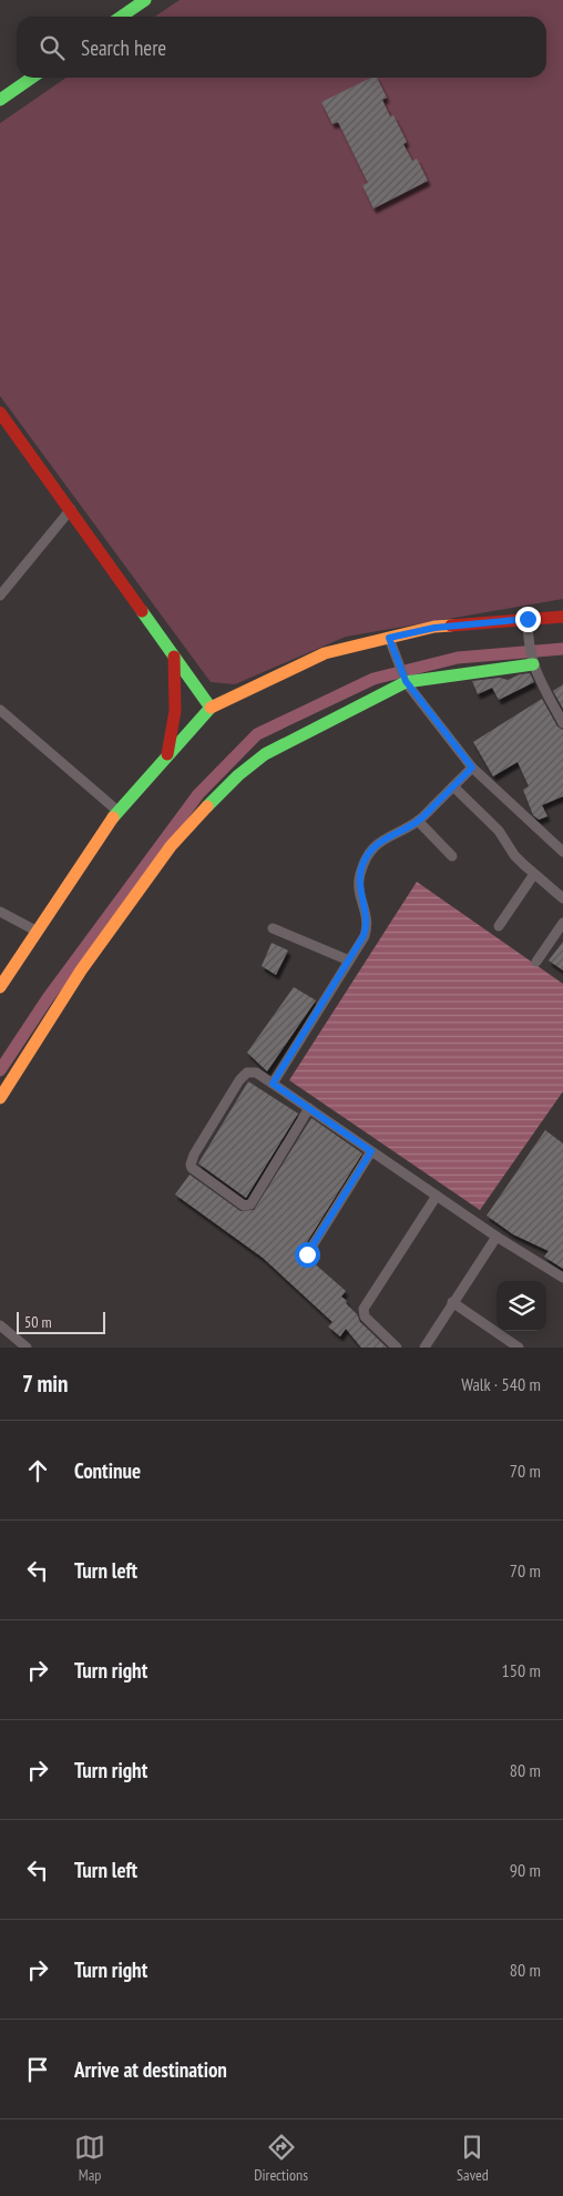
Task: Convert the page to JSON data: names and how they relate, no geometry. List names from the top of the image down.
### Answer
{
  "scale_bar": "50 m",
  "page": {
    "search": "Search here",
    "scale": "50 m",
    "heading": ["7 min", "Walk · 540 m"],
    "list": [
      ["Continue", "70 m"],
      ["Turn left", "70 m"],
      ["Turn right", "150 m"],
      ["Turn right", "80 m"],
      ["Turn left", "90 m"],
      ["Turn right", "80 m"],
      "Arrive at destination"
    ],
    "nav": ["Map", "Directions", "Saved"]
  }
}
